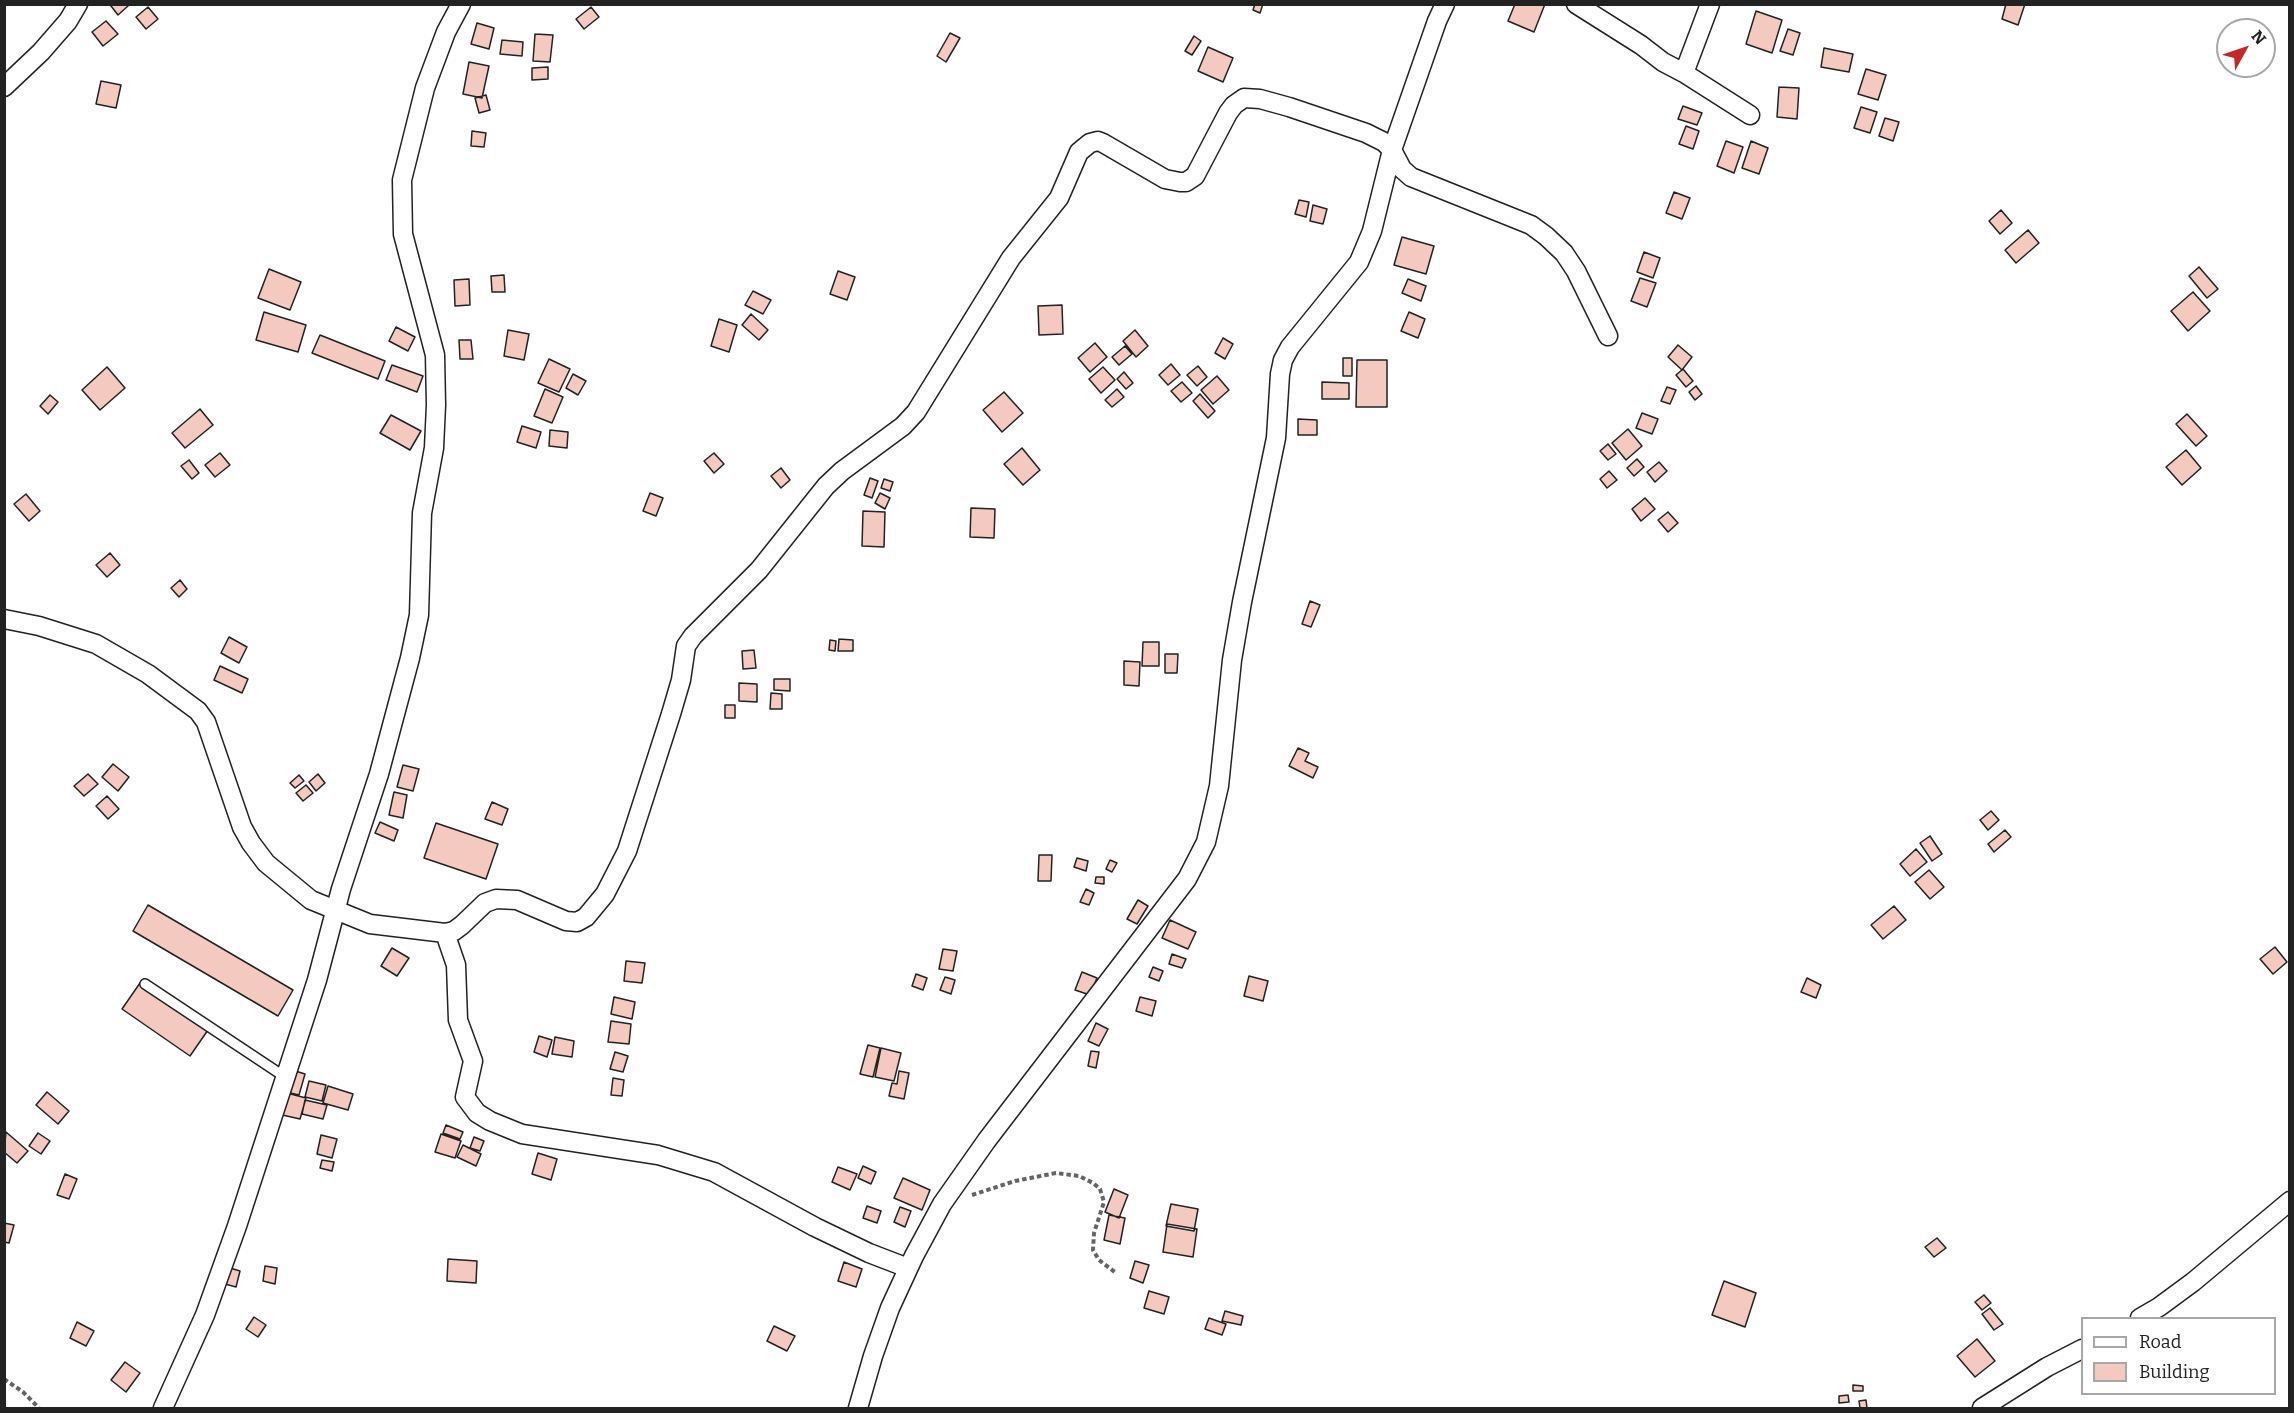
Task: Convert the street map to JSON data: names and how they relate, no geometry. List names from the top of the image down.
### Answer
{
  "legend": ["Road", "Building"],
  "north": "top right"
}
